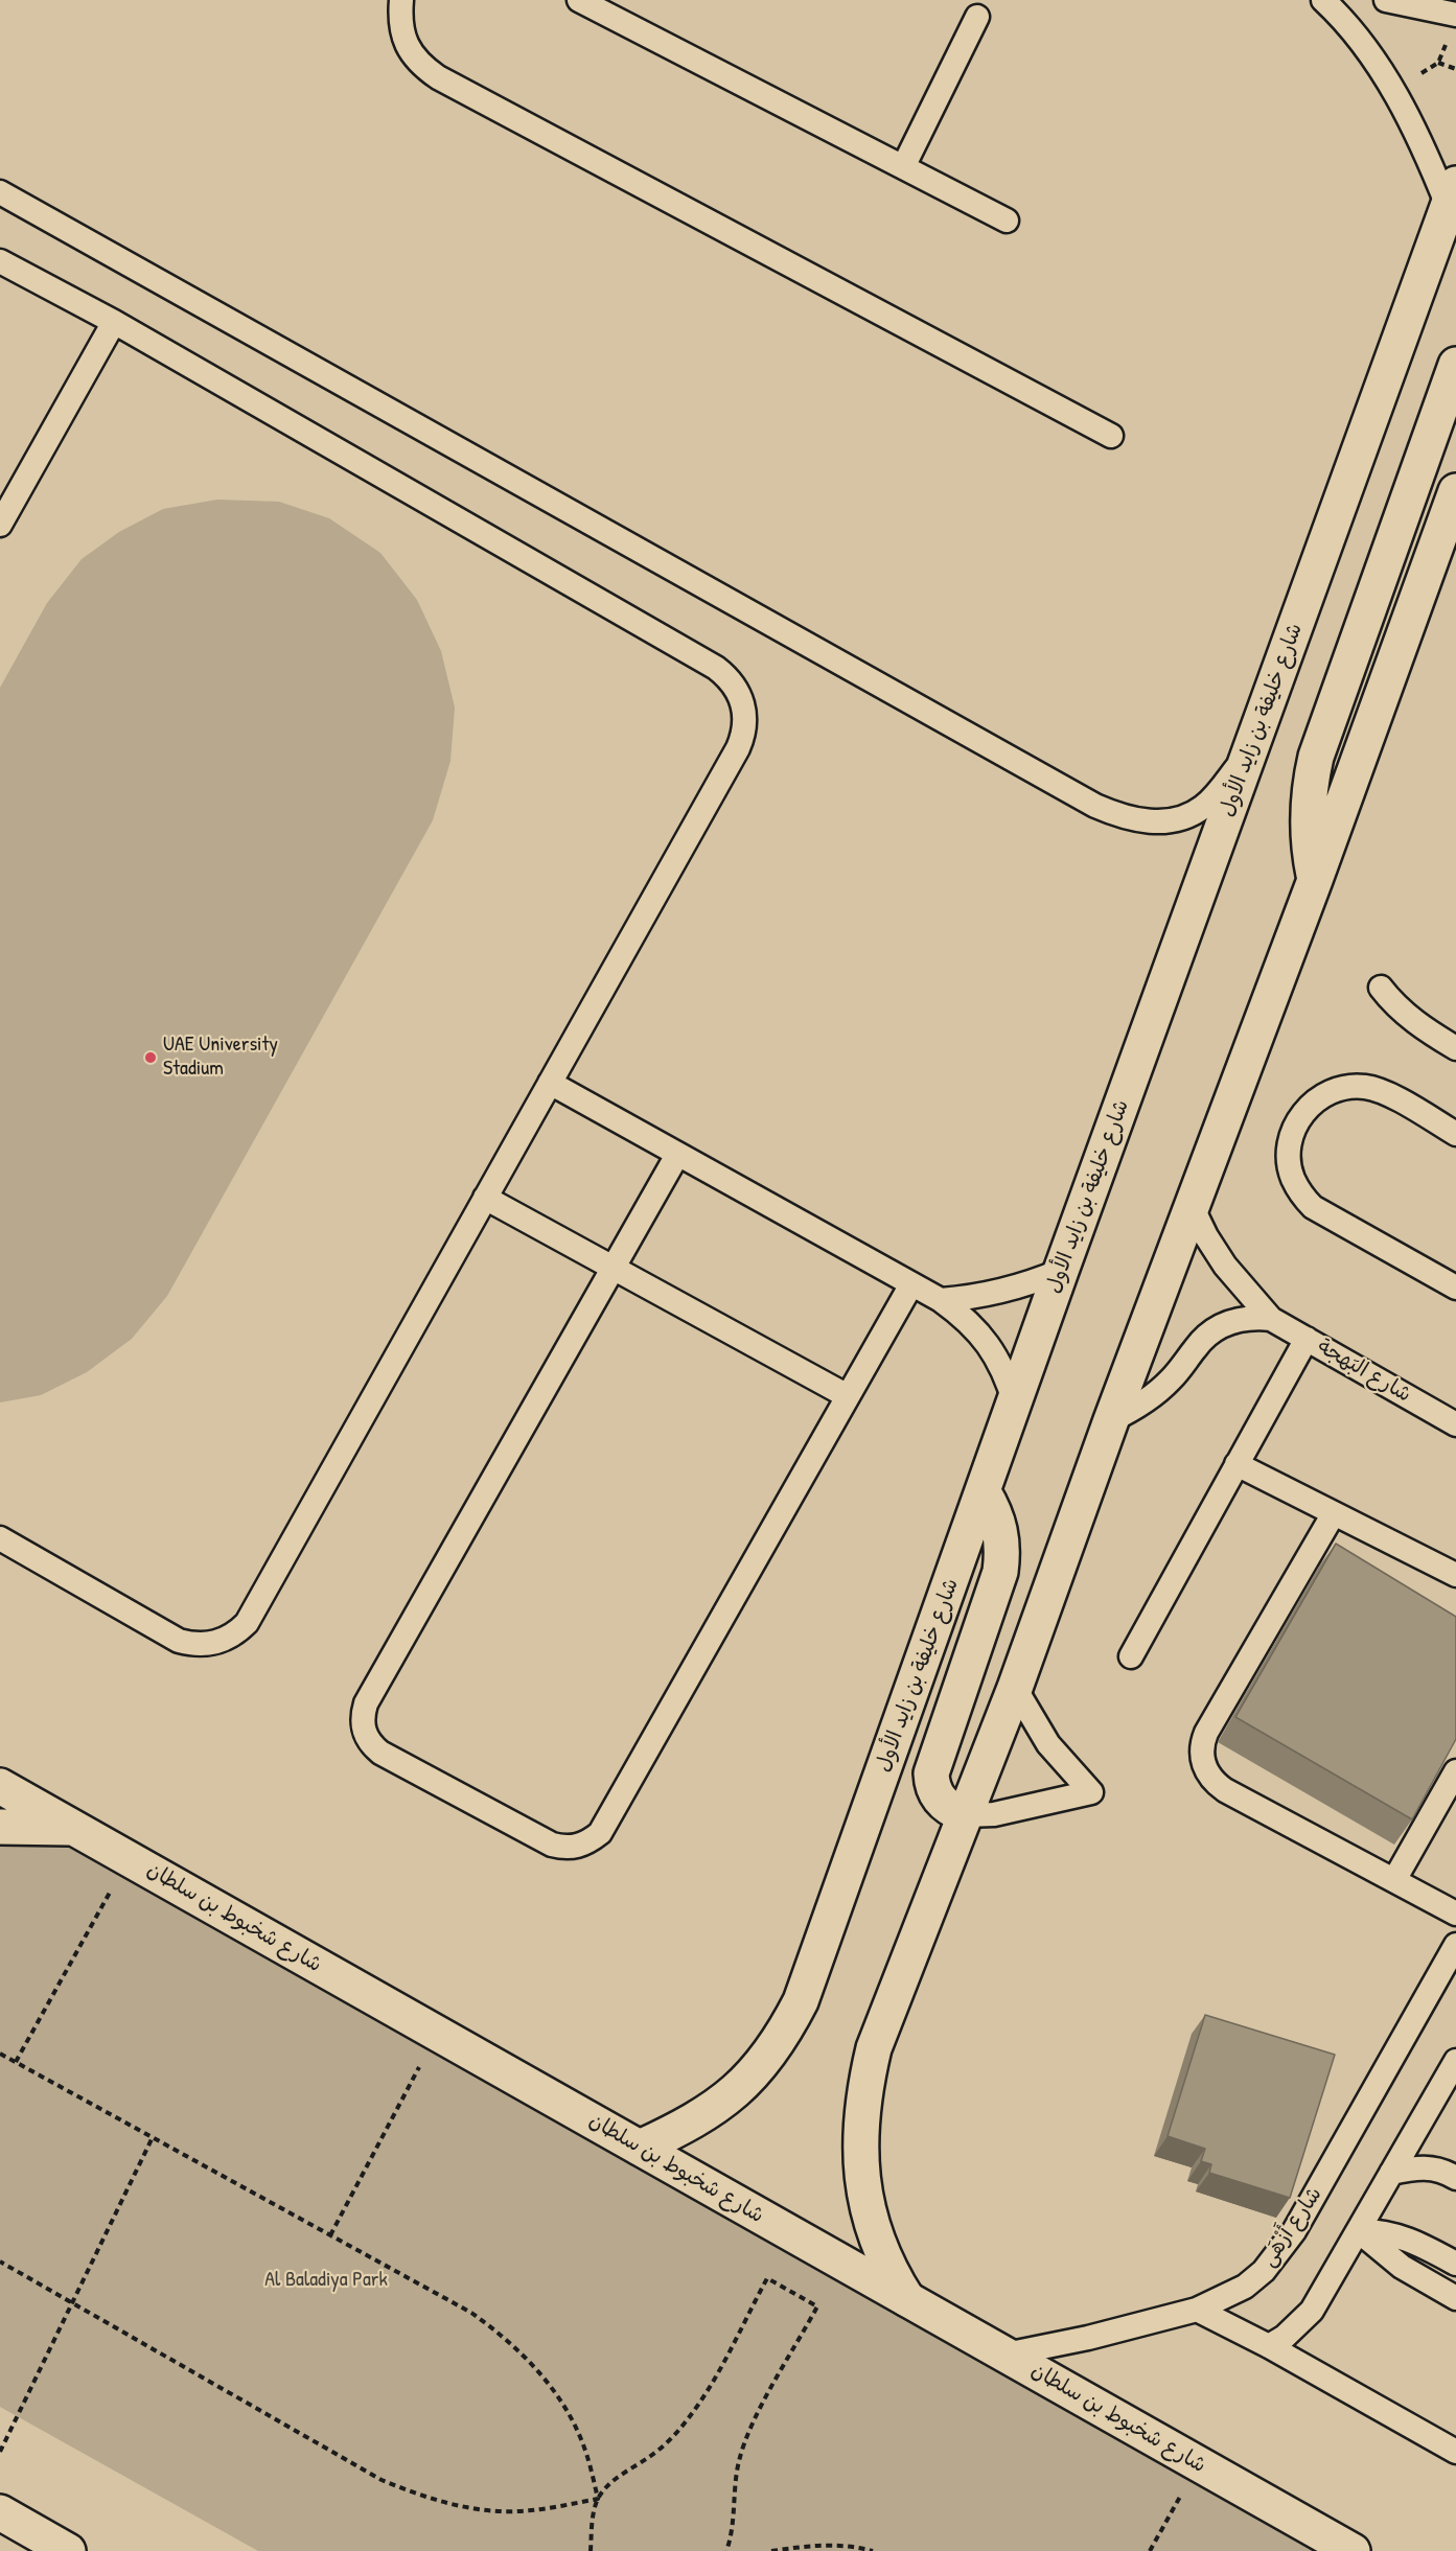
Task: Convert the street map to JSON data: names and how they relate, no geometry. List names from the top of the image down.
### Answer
{
  "streets": {
    "main road": ["شارع خليفة بن زايد الأول", "شارع شخبوط بن سلطان"],
    "lane": ["شارع البَهجة", "شارع أَزْهَى"]
  },
  "crossings": [
    ["شارع خليفة بن زايد الأول", "شارع شخبوط بن سلطان"],
    ["شارع شخبوط بن سلطان", "شارع أَزْهَى"]
  ],
  "parks": ["Al Baladiya Park"],
  "places": ["UAE University Stadium"]
}
